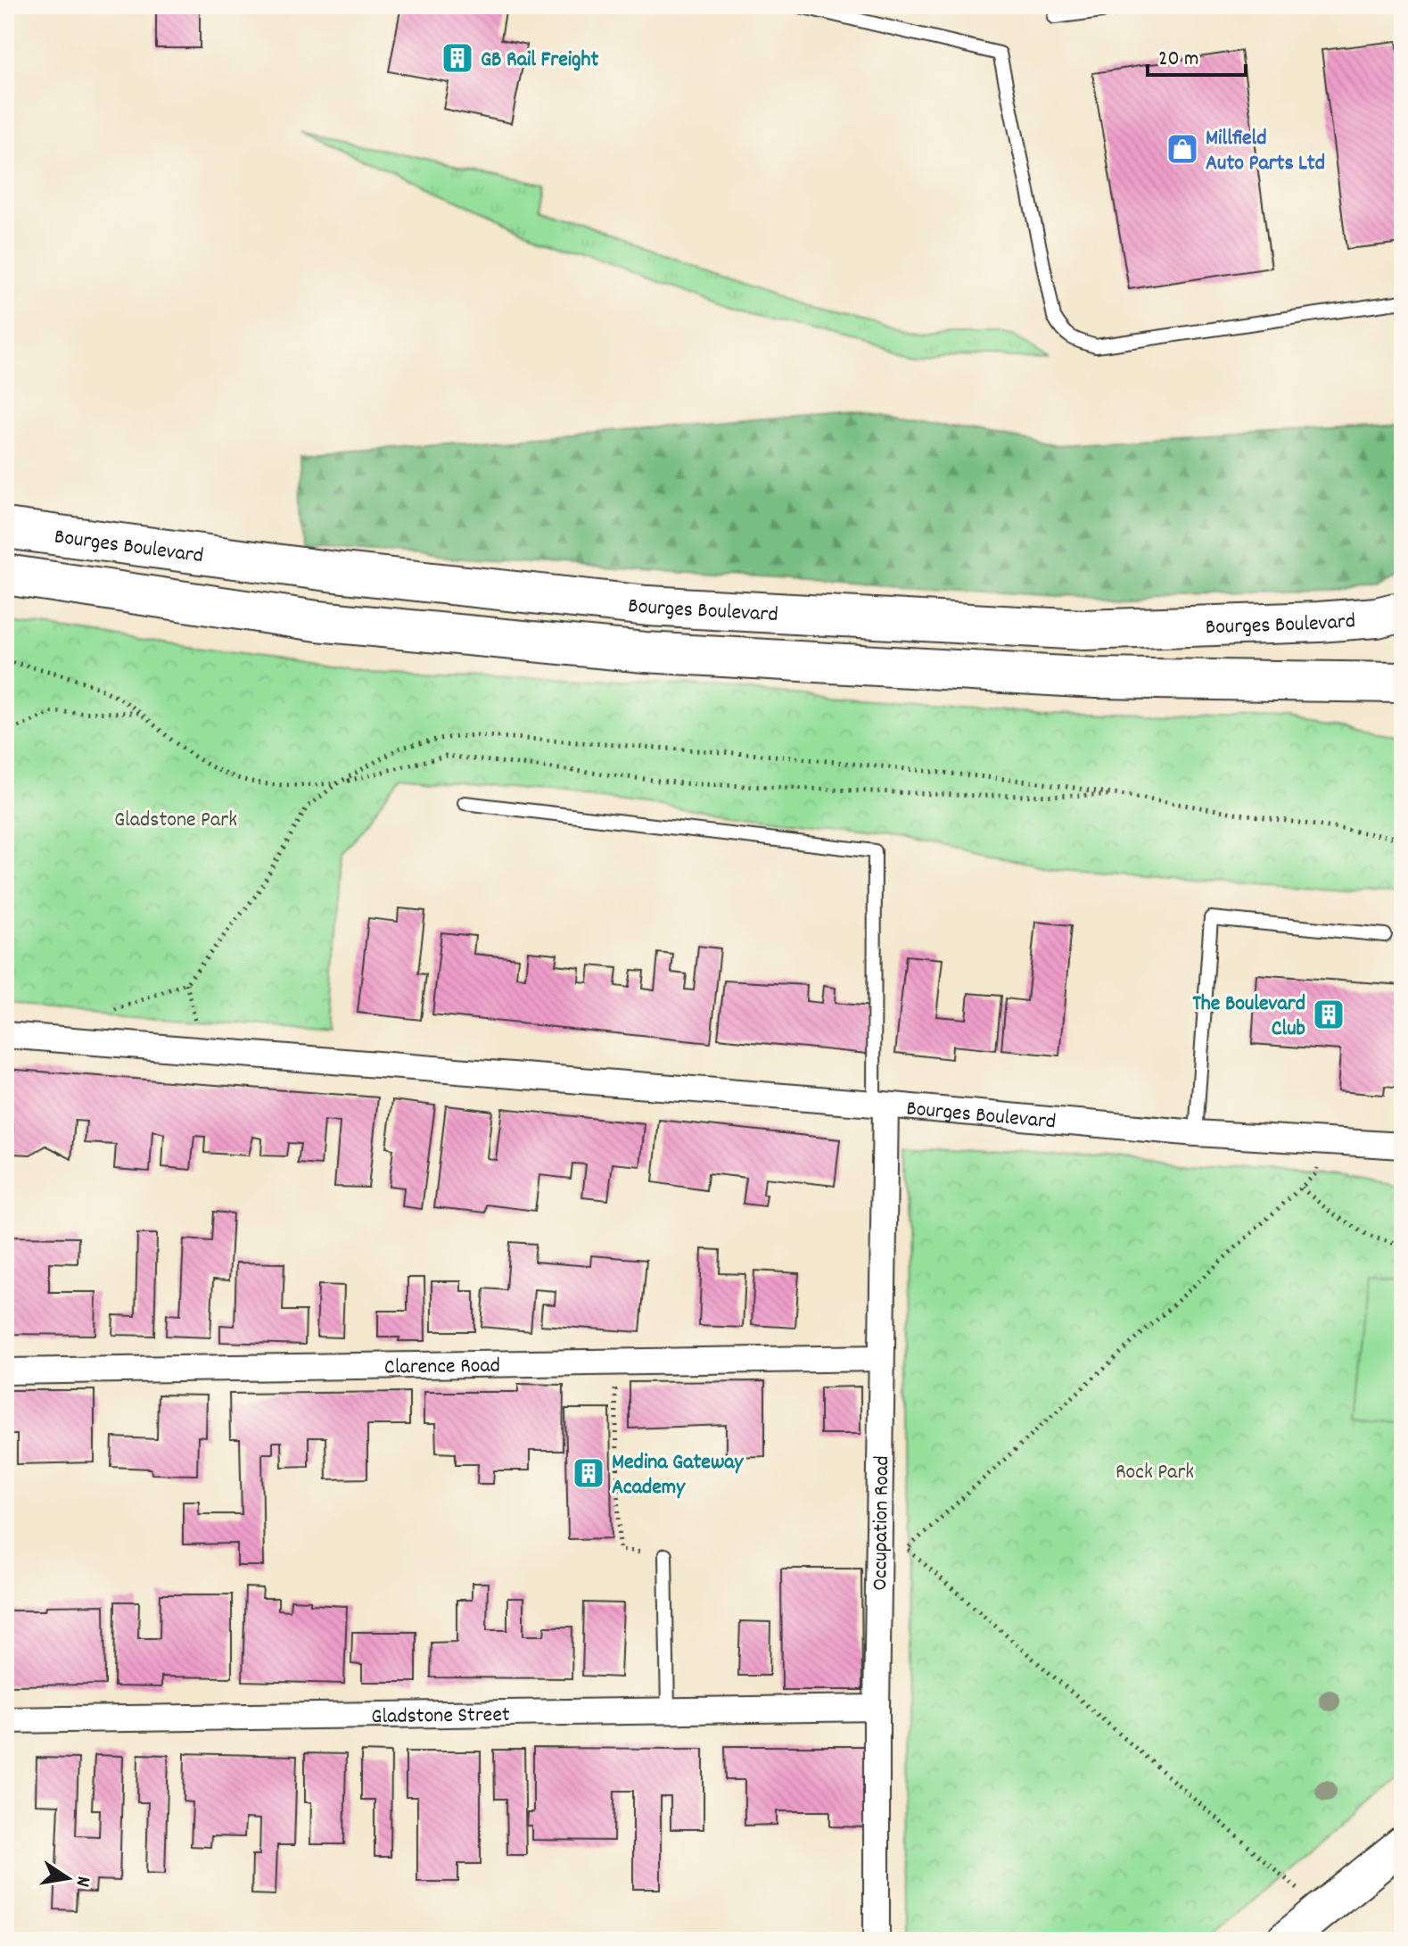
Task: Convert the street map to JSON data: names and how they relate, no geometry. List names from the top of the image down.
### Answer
{
  "streets": {
    "main road": ["Bourges Boulevard"],
    "street": ["Clarence Road", "Occupation Road", "Gladstone Street"]
  },
  "crossings": [
    ["Bourges Boulevard", "Occupation Road"],
    ["Clarence Road", "Occupation Road"],
    ["Occupation Road", "Gladstone Street"]
  ],
  "parks": ["Gladstone Park", "Rock Park"],
  "places": {
    "building": ["GB Rail Freight", "The Boulevard Club", "Medina Gateway Academy"],
    "shop": ["Millfield Auto Parts Ltd"]
  },
  "scale_bar": "20 m",
  "north": "right"
}
